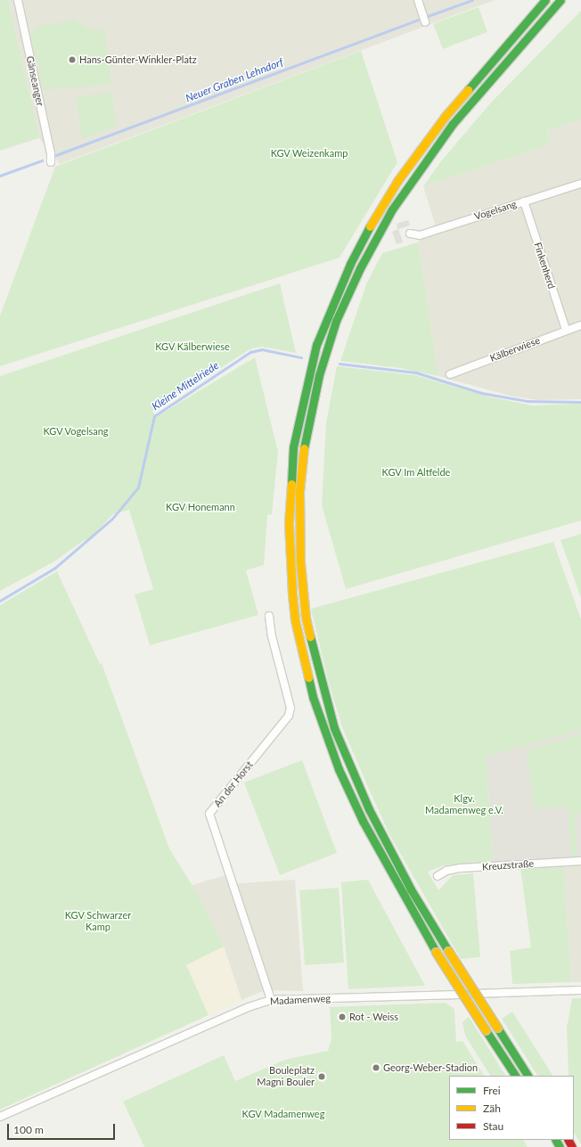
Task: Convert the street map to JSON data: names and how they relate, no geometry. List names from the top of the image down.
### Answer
{
  "streets": {
    "street": [
      "Gänseanger",
      "Vogelsang",
      "Finkenherd",
      "Kälberwiese",
      "An der Horst",
      "Kreuzstraße",
      "Madamenweg"
    ]
  },
  "crossings": [
    ["Vogelsang", "Finkenherd"],
    ["Finkenherd", "Kälberwiese"],
    ["An der Horst", "Madamenweg"]
  ],
  "water": ["Neuer Graben Lehndorf", "Kleine Mittelriede"],
  "parks": [
    "KGV Weizenkamp",
    "KGV Kälberwiese",
    "KGV Vogelsang",
    "KGV Im Altfelde",
    "KGV Honemann",
    "Klgv. Madamenweg e.V.",
    "KGV Schwarzer Kamp",
    "KGV Madamenweg"
  ],
  "places": [
    "Hans-Günter-Winkler-Platz",
    "Rot - Weiss",
    "Georg-Weber-Stadion",
    "Bouleplatz Magni Bouler"
  ],
  "legend": ["Frei", "Zäh", "Stau"],
  "scale_bar": "100 m"
}
